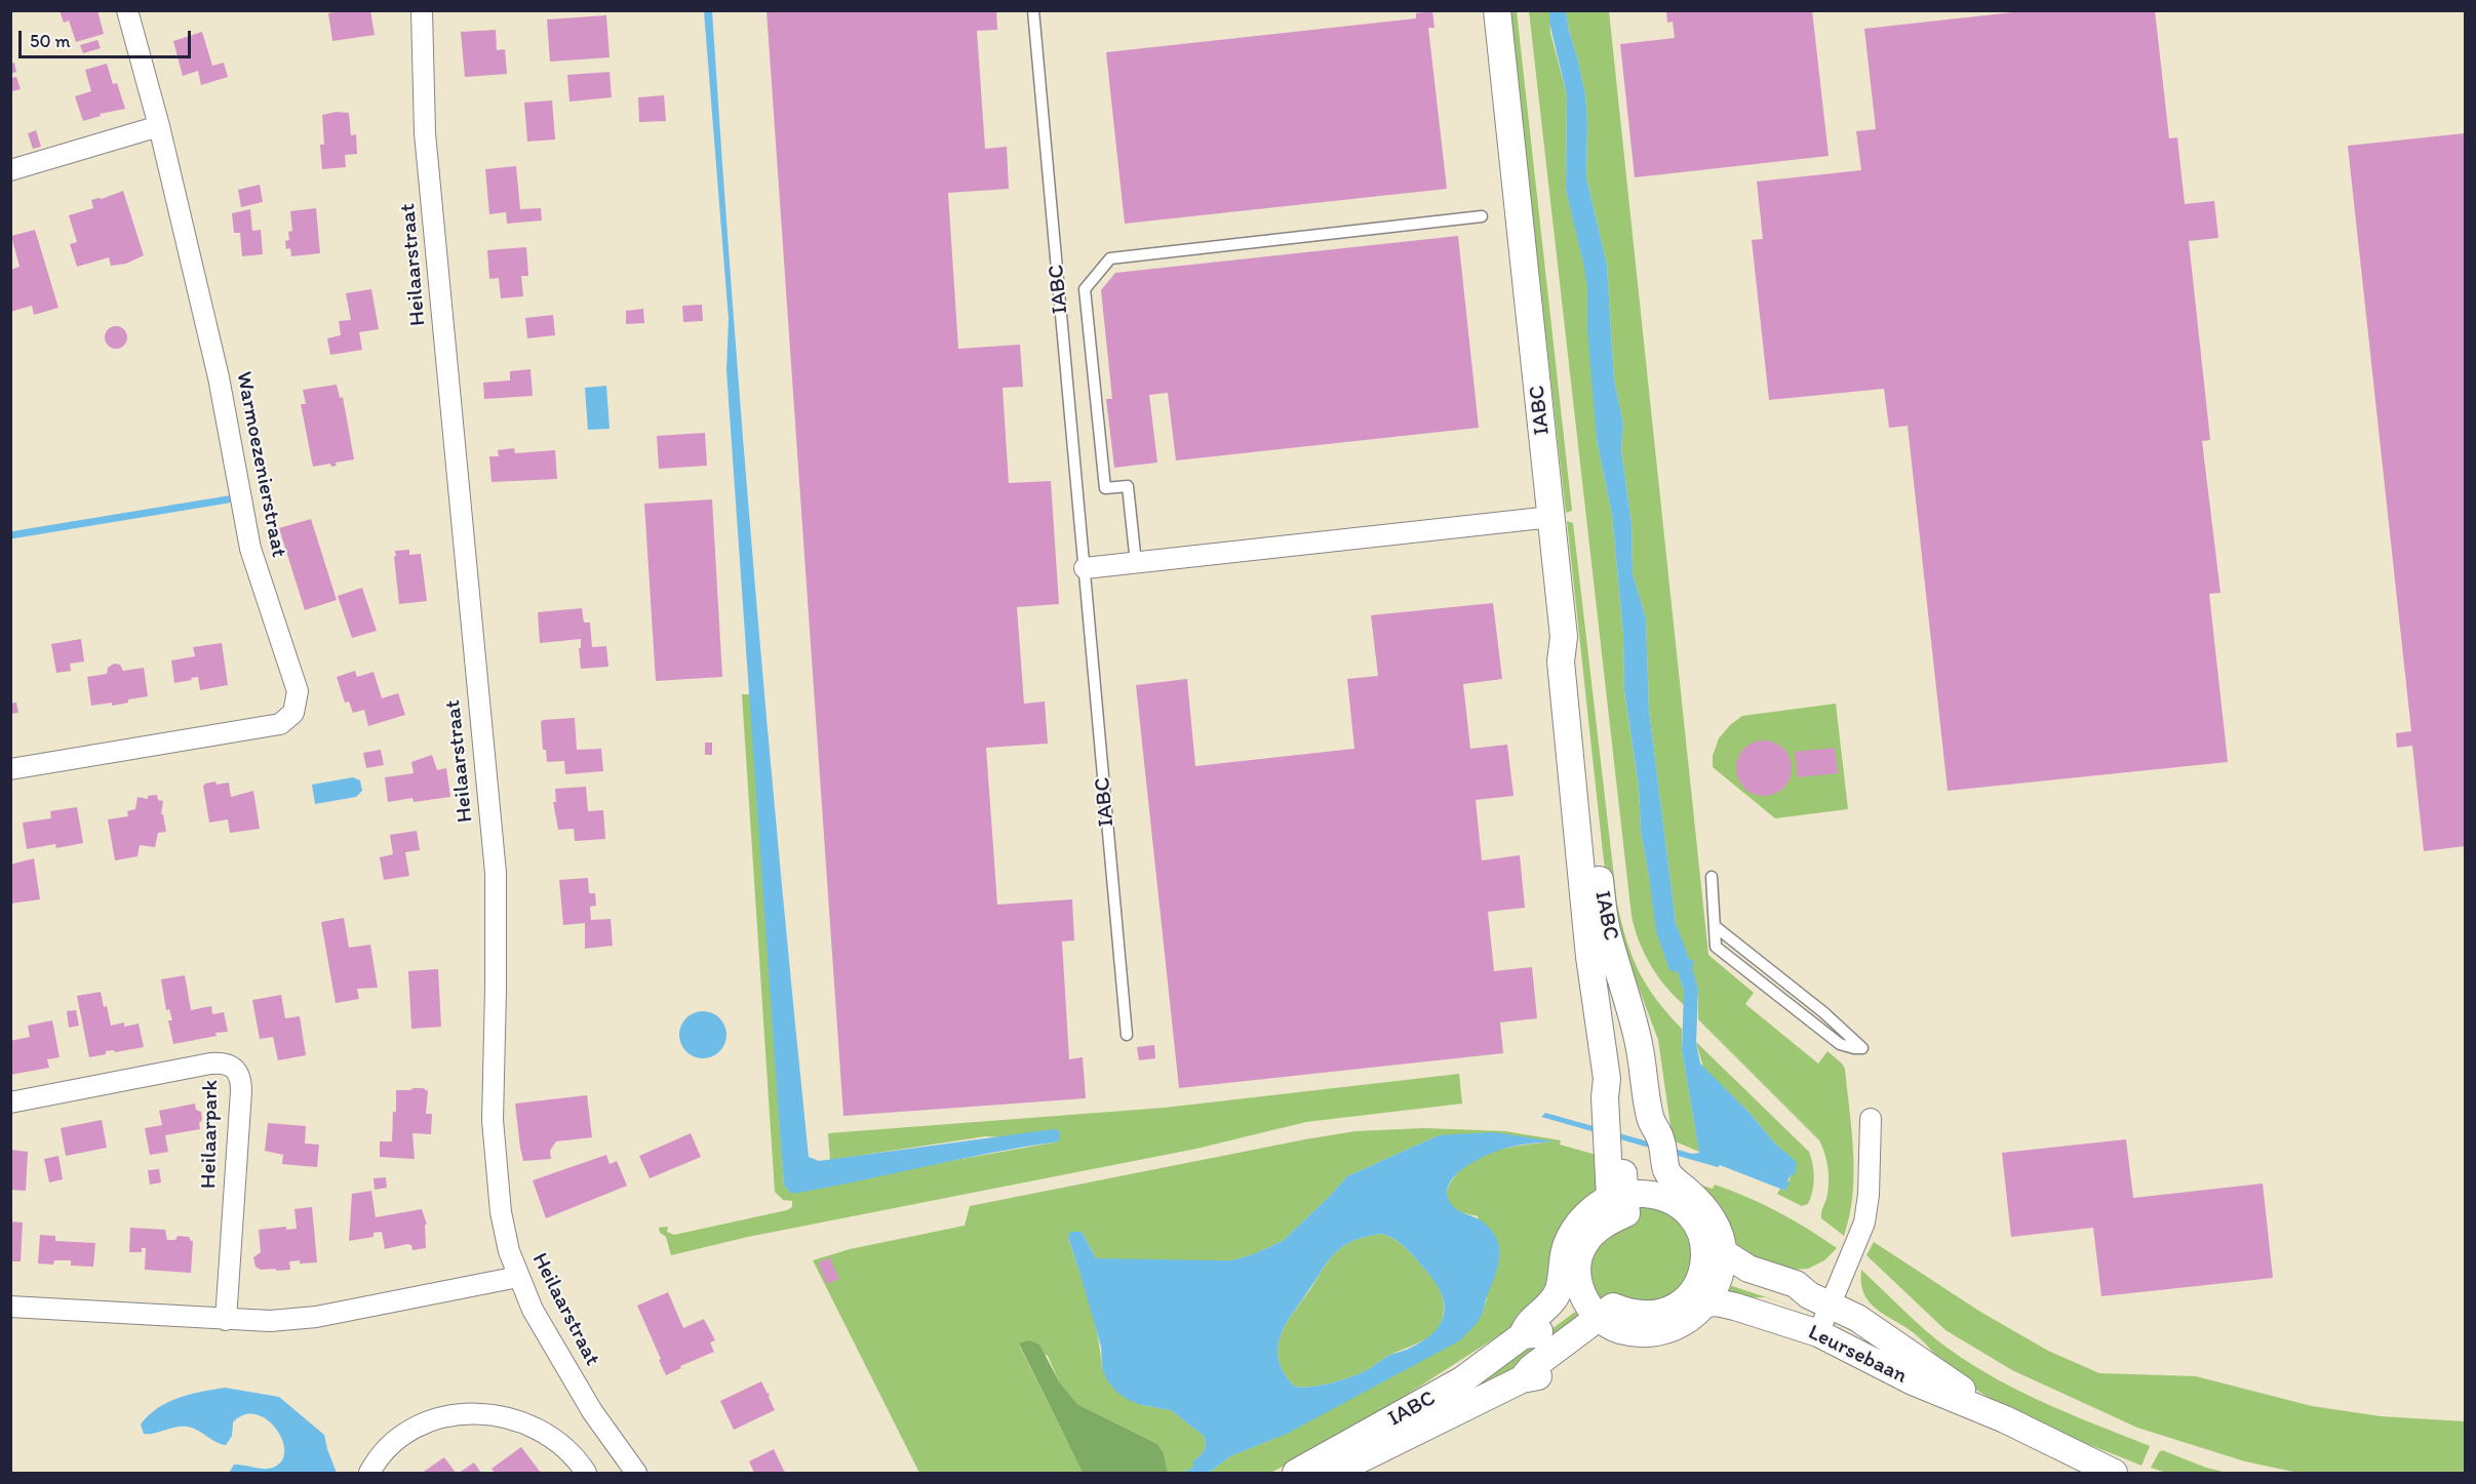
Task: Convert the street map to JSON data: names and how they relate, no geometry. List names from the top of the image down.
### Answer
{
  "streets": {
    "street": [
      "Heilaarstraat",
      "IABC",
      "Warmoezenierstraat",
      "Heilaarpark",
      "Leursebaan"
    ]
  },
  "scale_bar": "50 m"
}
